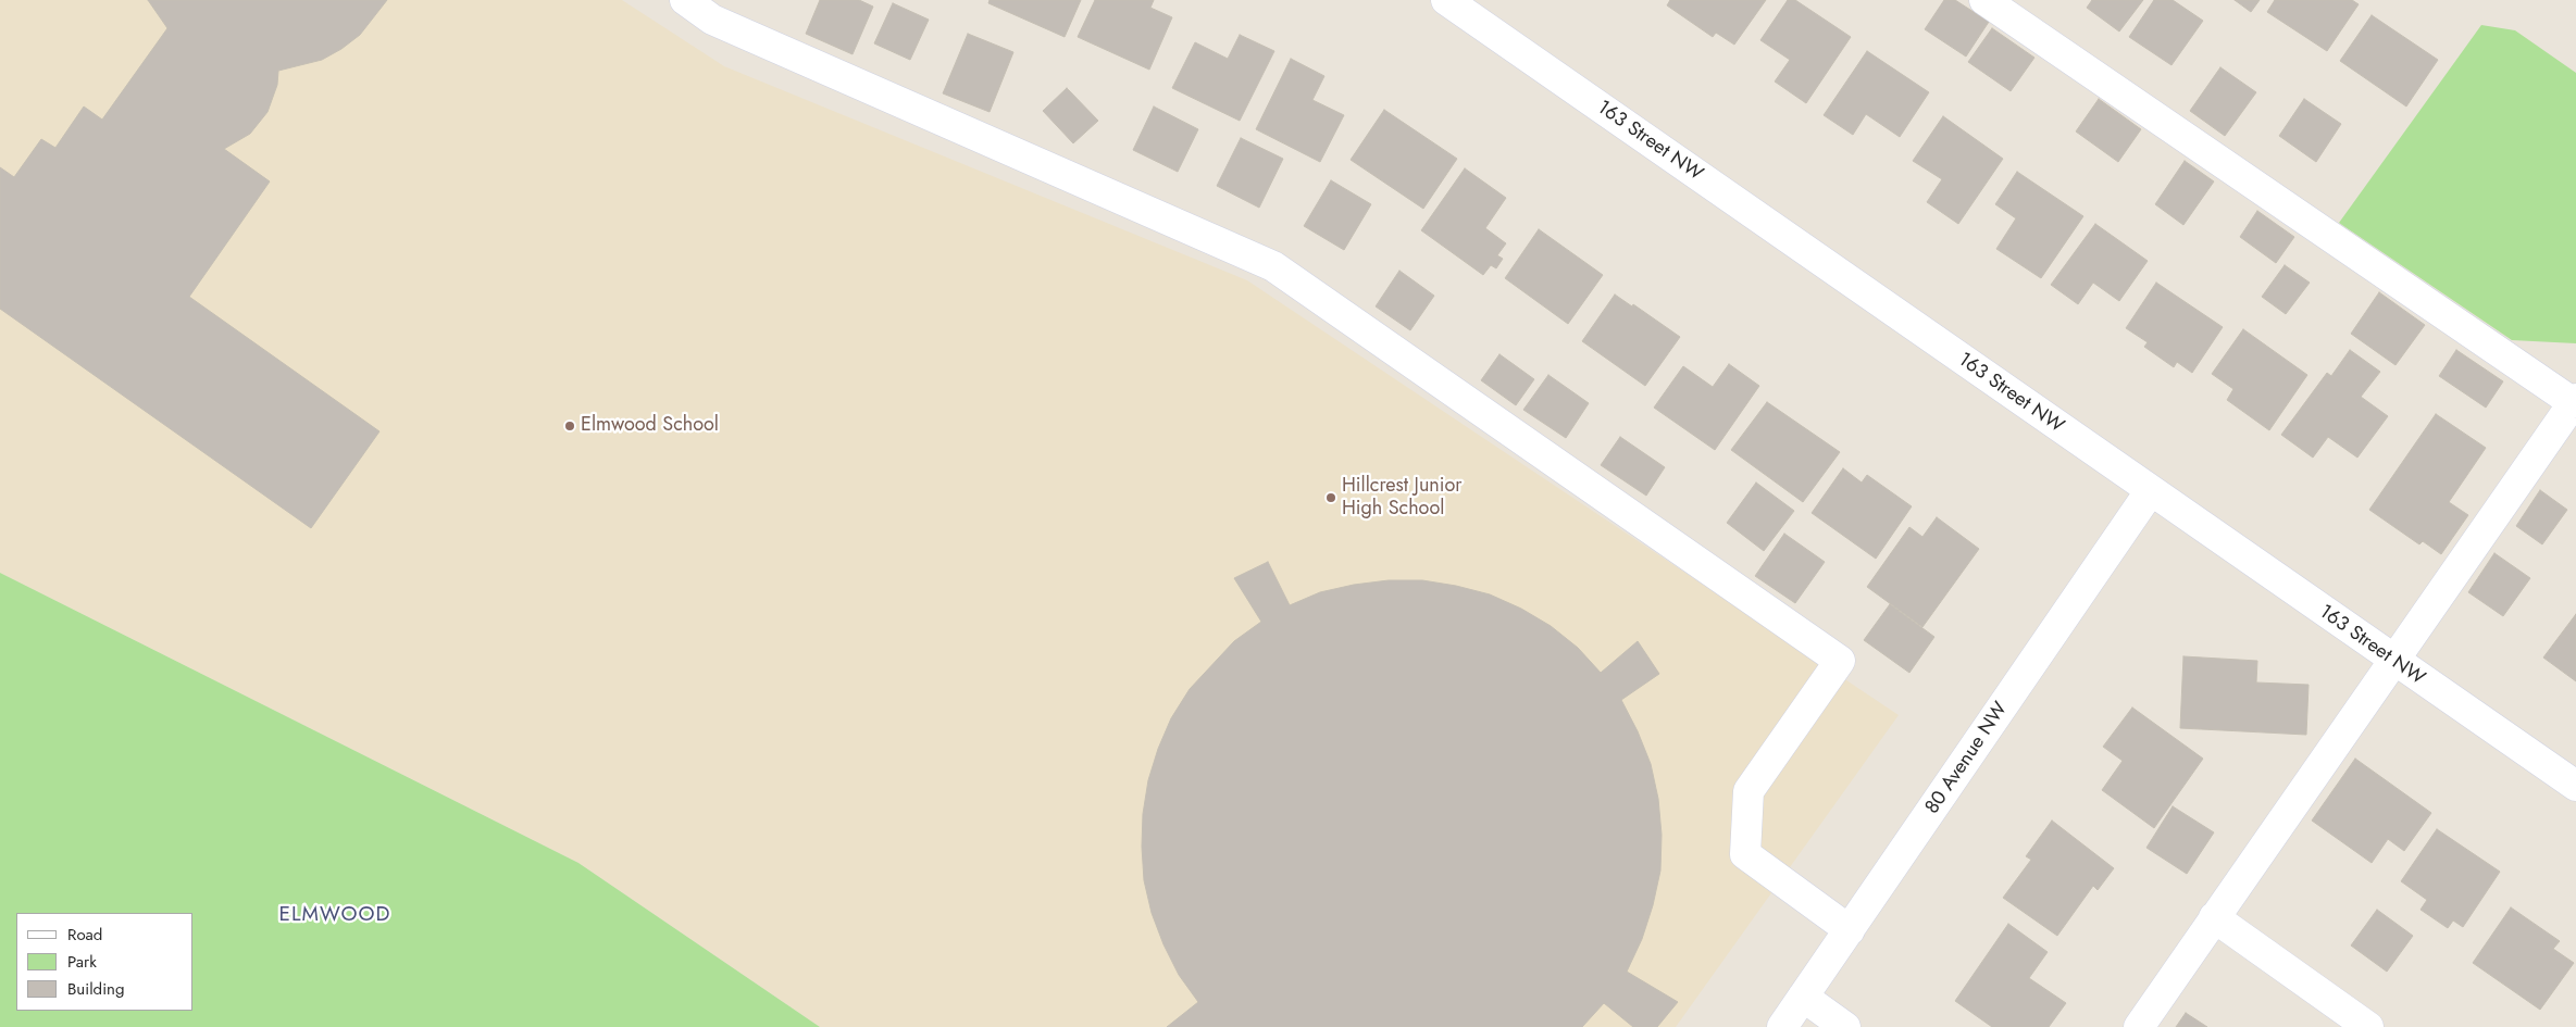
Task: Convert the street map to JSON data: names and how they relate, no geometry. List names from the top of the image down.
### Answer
{
  "streets": {
    "street": ["163 Street NW", "80 Avenue NW"]
  },
  "crossings": [
    ["163 Street NW", "80 Avenue NW"]
  ],
  "districts": ["ELMWOOD"],
  "places": ["Elmwood School", "Hillcrest Junior High School"],
  "legend": ["Road", "Park", "Building"]
}
